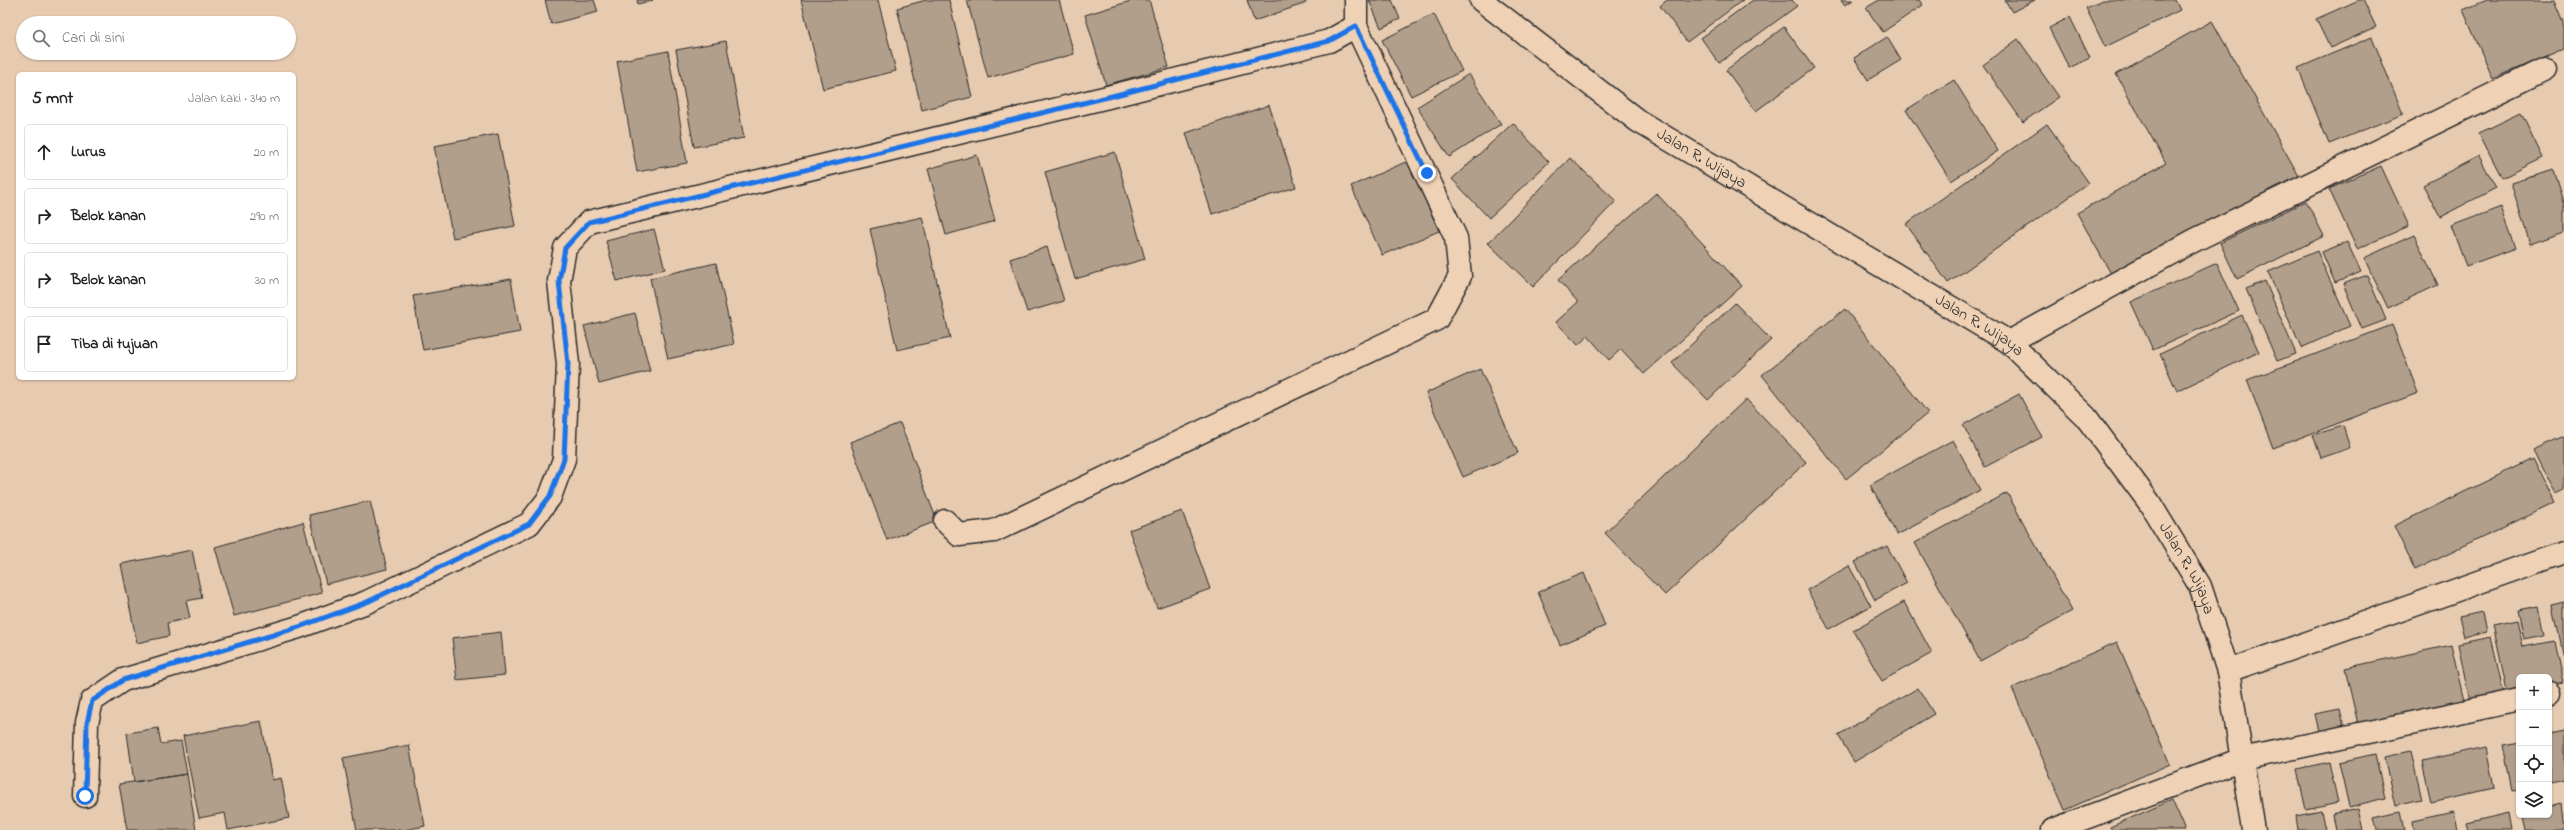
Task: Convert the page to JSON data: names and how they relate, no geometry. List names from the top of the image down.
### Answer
{
  "streets": {
    "street": ["Jalan R. Wijaya"]
  },
  "page": {
    "search": "Cari di sini",
    "heading": ["5 mnt", "Jalan kaki · 340 m"],
    "list": [
      ["Lurus", "20 m"],
      ["Belok kanan", "290 m"],
      ["Belok kanan", "30 m"],
      "Tiba di tujuan"
    ],
    "map_buttons": ["+", "−"]
  }
}
